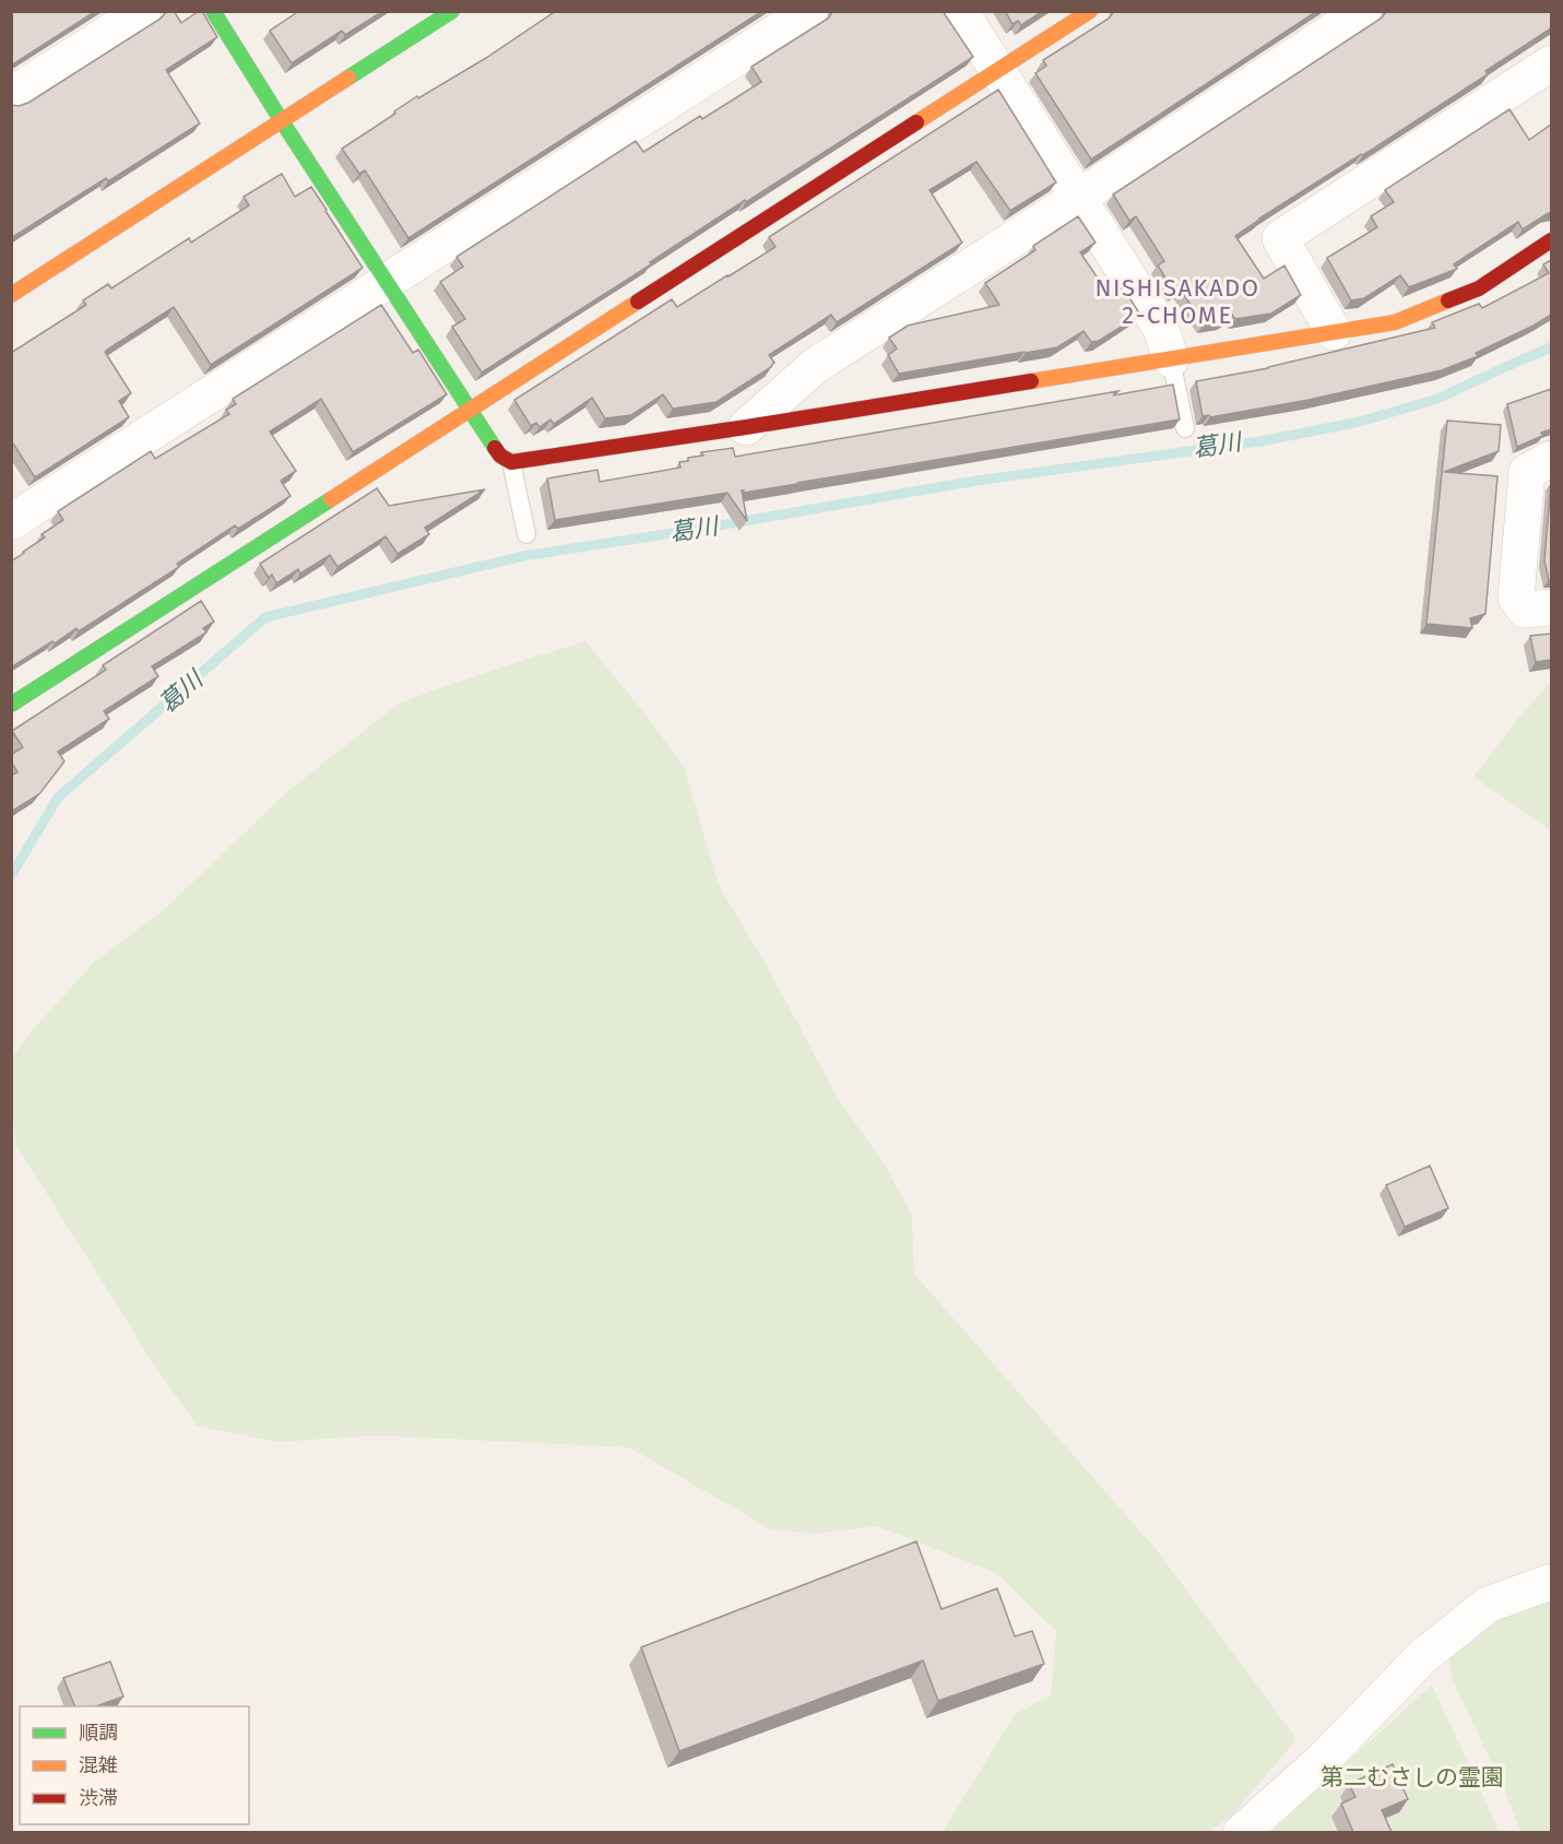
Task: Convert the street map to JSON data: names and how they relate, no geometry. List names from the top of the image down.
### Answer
{
  "districts": ["NISHISAKADO 2-CHOME"],
  "water": ["葛川"],
  "parks": ["第二むさしの霊園"],
  "legend": ["順調", "混雑", "渋滞"]
}
